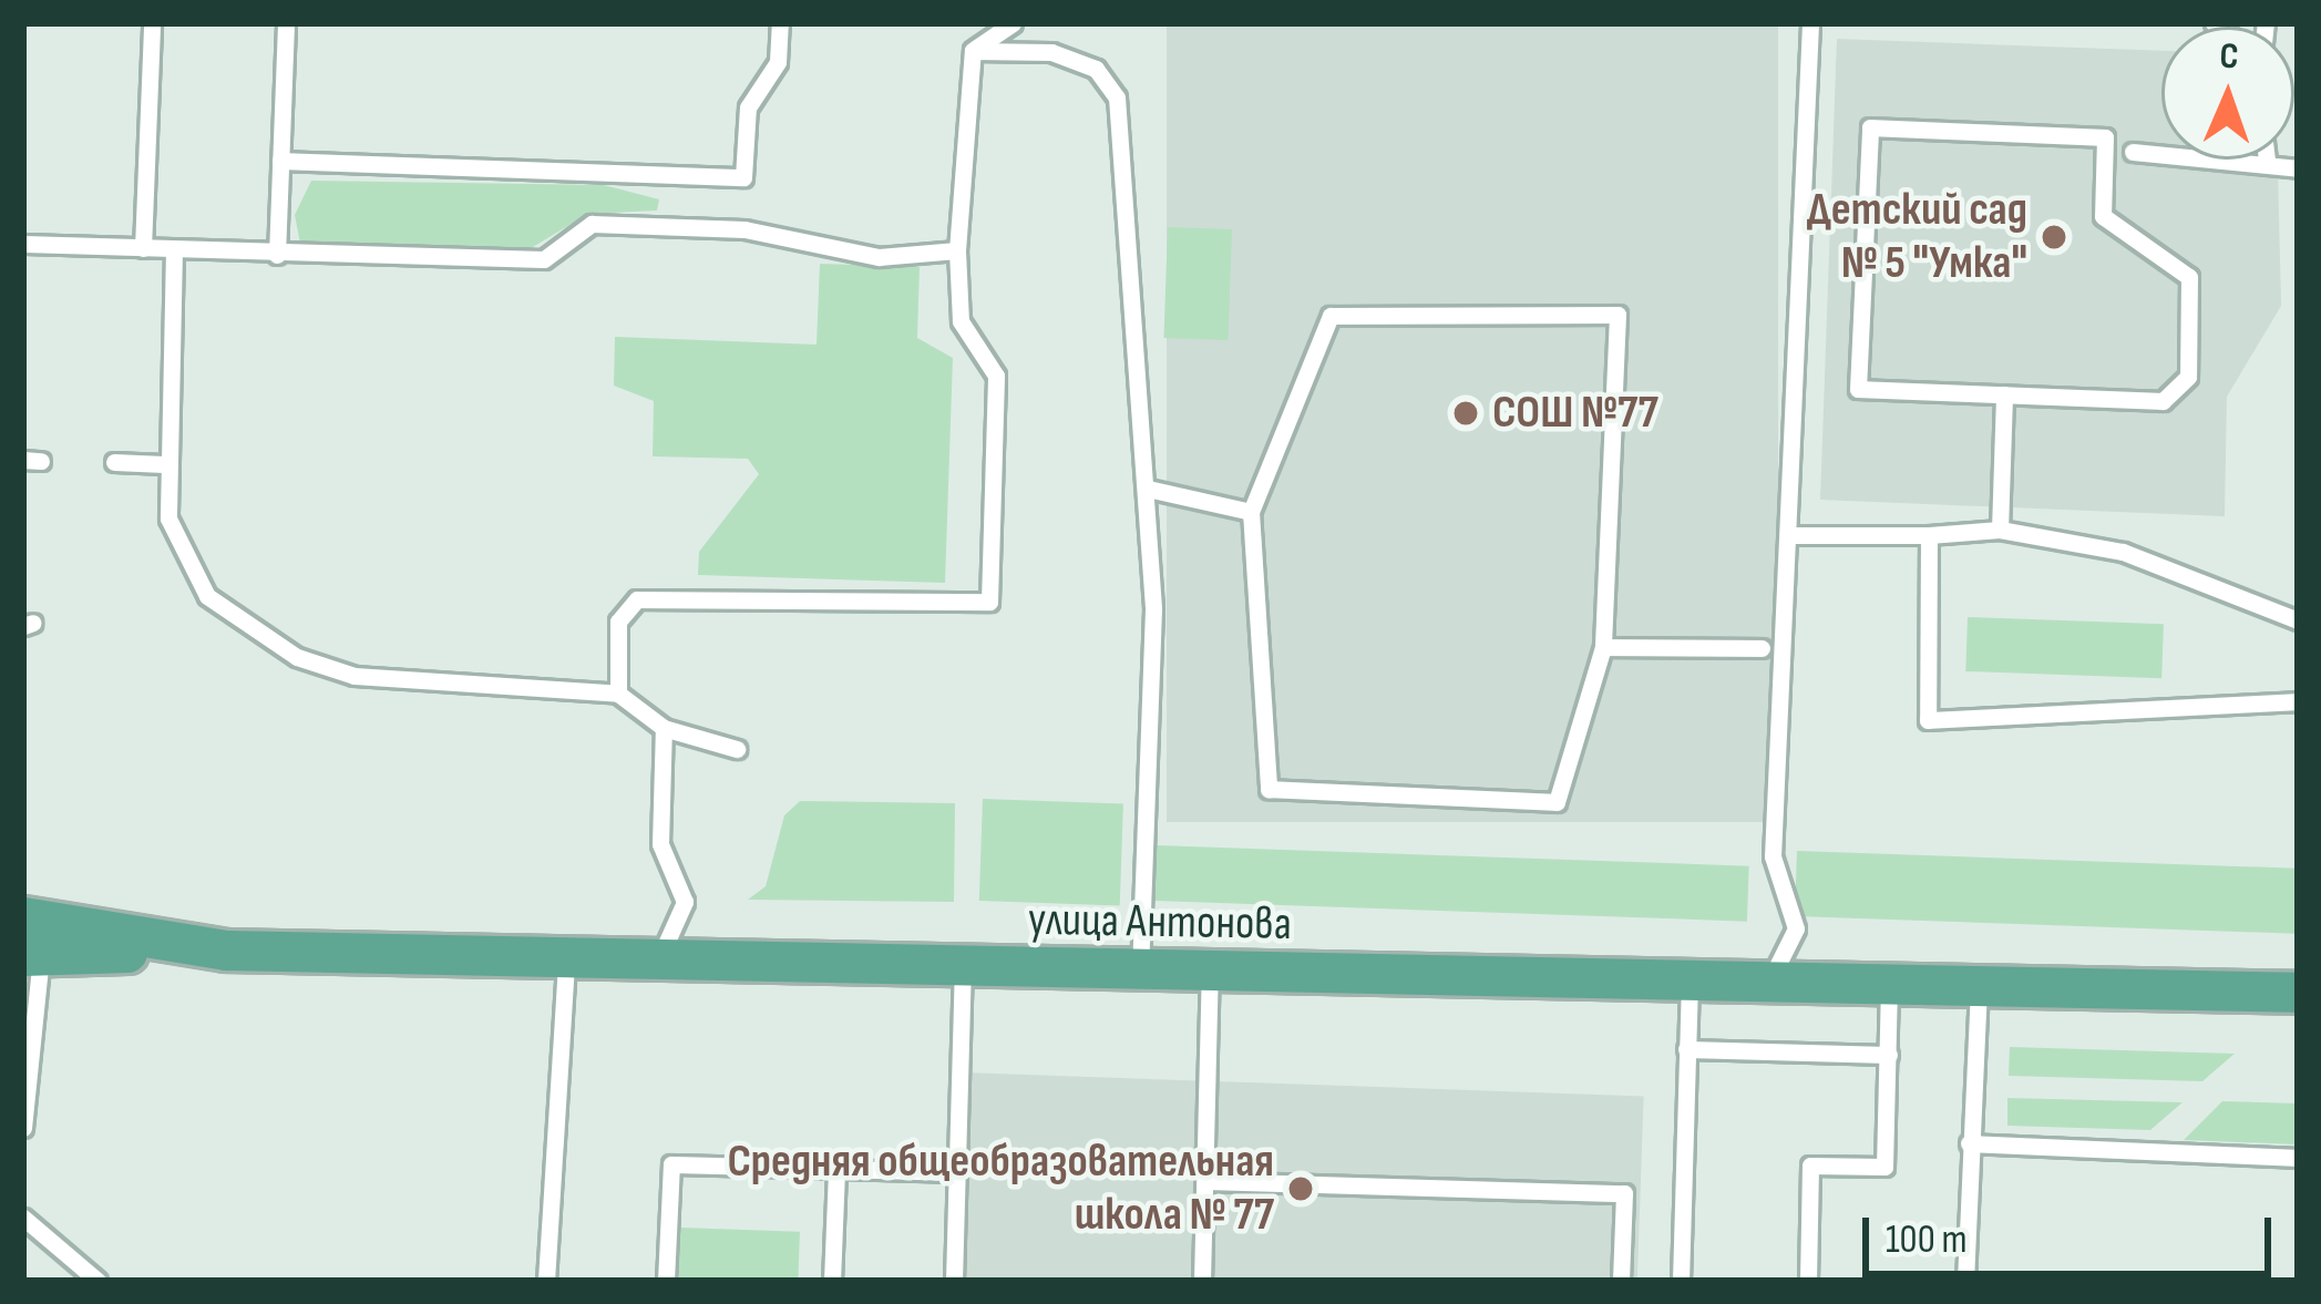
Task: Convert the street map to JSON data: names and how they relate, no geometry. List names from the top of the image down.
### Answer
{
  "streets": {
    "main road": ["улица Антонова"]
  },
  "places": ["Детский сад № 5 \"Умка\"", "СОШ №77", "Средняя общеобразовательная школа № 77"],
  "scale_bar": "100 m",
  "north": "top"
}
